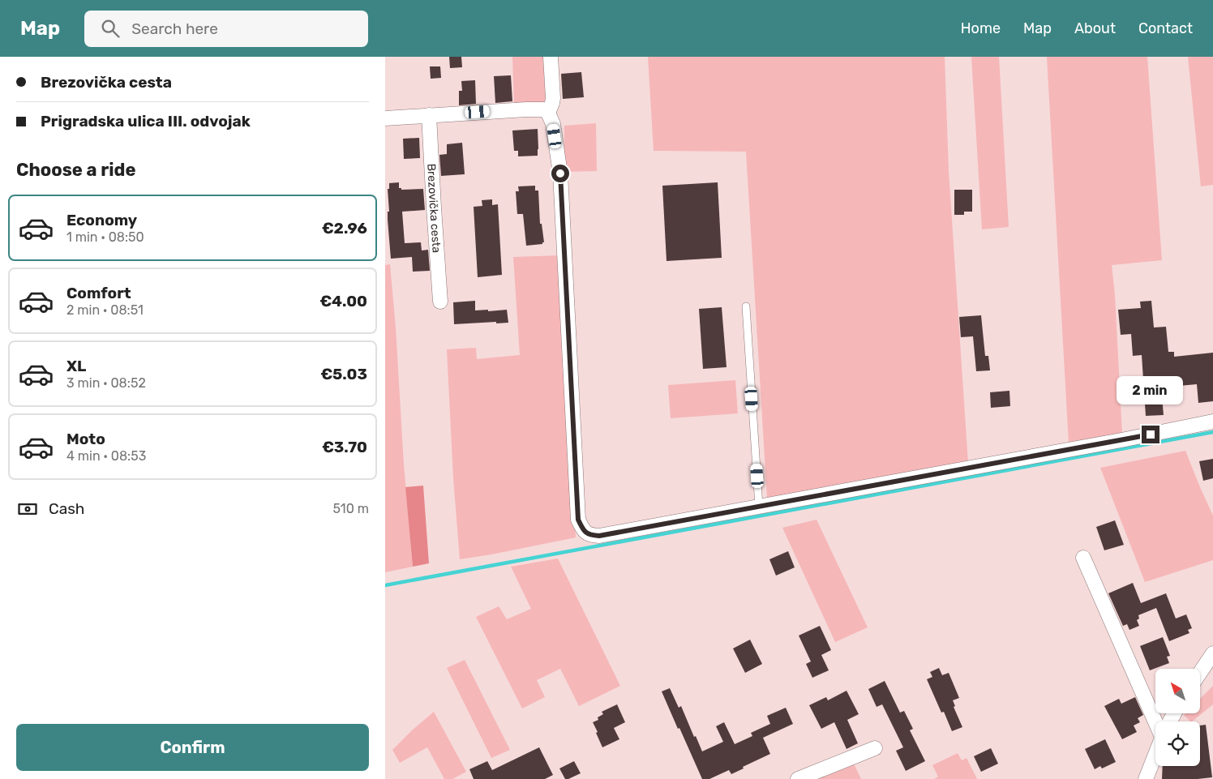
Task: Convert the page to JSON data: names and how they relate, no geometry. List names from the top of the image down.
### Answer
{
  "streets": {
    "street": ["Brezovička cesta"]
  },
  "north": "top left",
  "page": {
    "header": "Map",
    "search": "Search here",
    "nav": [
      "Home",
      "Map",
      "About",
      "Contact"
    ],
    "banner": ["Brezovička cesta", "Prigradska ulica III. odvojak"],
    "heading": "Choose a ride",
    "list": [
      {
        "name": "Economy",
        "note": "1 min · 08:50",
        "value": "€2.96"
      },
      {
        "name": "Comfort",
        "note": "2 min · 08:51",
        "value": "€4.00"
      },
      {
        "name": "XL",
        "note": "3 min · 08:52",
        "value": "€5.03"
      },
      {
        "name": "Moto",
        "note": "4 min · 08:53",
        "value": "€3.70"
      }
    ],
    "bubble": "2 min",
    "pay": ["Cash", "510 m"],
    "buttons": "Confirm"
  }
}
